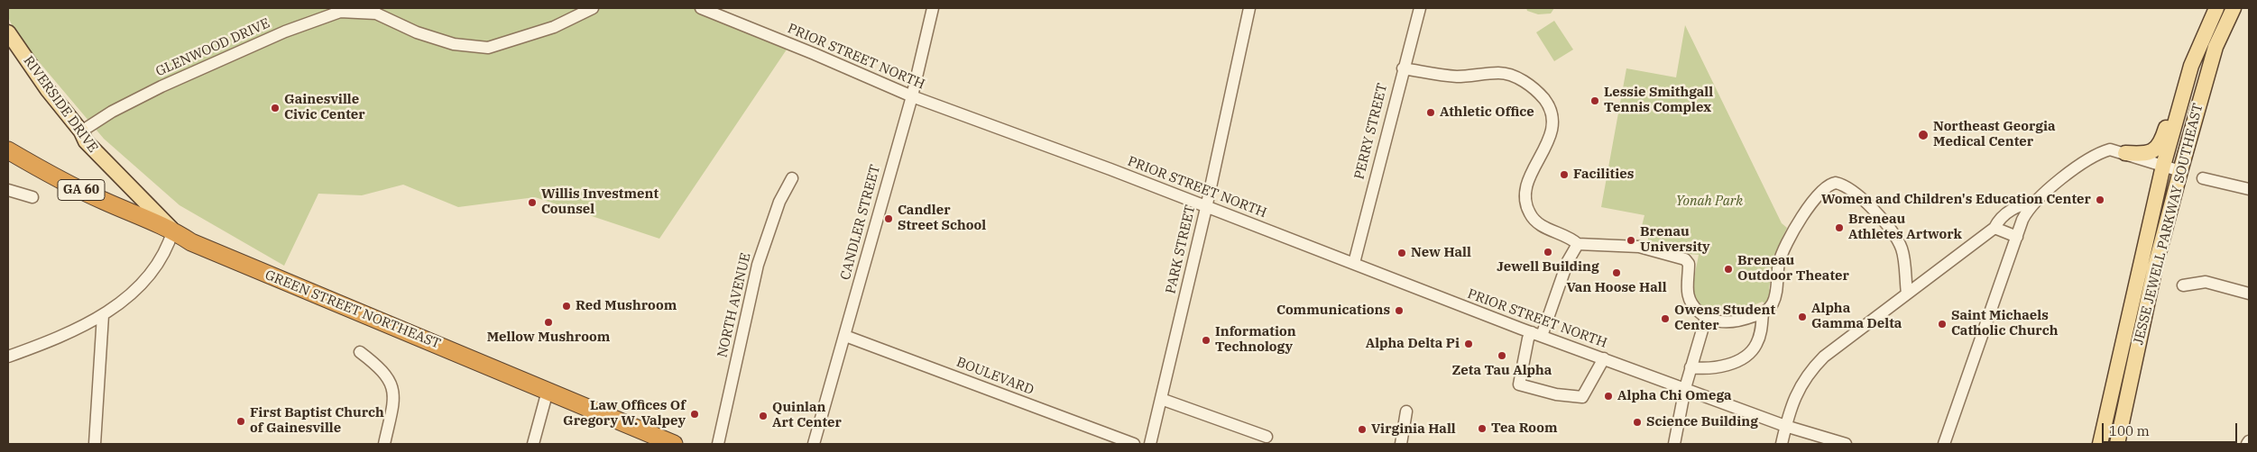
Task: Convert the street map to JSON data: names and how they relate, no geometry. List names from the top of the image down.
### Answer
{
  "streets": {
    "highway": ["GA 60", "GREEN STREET NORTHEAST"],
    "main road": ["RIVERSIDE DRIVE", "JESSE JEWELL PARKWAY SOUTHEAST"],
    "street": [
      "GLENWOOD DRIVE",
      "PRIOR STREET NORTH",
      "PERRY STREET",
      "CANDLER STREET",
      "PARK STREET",
      "NORTH AVENUE",
      "BOULEVARD"
    ]
  },
  "crossings": [
    ["GLENWOOD DRIVE", "RIVERSIDE DRIVE"],
    ["PRIOR STREET NORTH", "PERRY STREET"],
    ["PRIOR STREET NORTH", "CANDLER STREET"],
    ["PRIOR STREET NORTH", "PARK STREET"],
    ["RIVERSIDE DRIVE", "GREEN STREET NORTHEAST"],
    ["CANDLER STREET", "BOULEVARD"]
  ],
  "parks": ["Yonah Park"],
  "places": [
    "Lessie Smithgall Tennis Complex",
    "Gainesville Civic Center",
    "Athletic Office",
    "Northeast Georgia Medical Center",
    "Facilities",
    "Women and Children's Education Center",
    "Willis Investment Counsel",
    "Candler Street School",
    "Breneau Athletes Artwork",
    "Brenau University",
    "Jewell Building",
    "New Hall",
    "Breneau Outdoor Theater",
    "Van Hoose Hall",
    "Red Mushroom",
    "Communications",
    "Alpha Gamma Delta",
    "Owens Student Center",
    "Mellow Mushroom",
    "Saint Michaels Catholic Church",
    "Information Technology",
    "Alpha Delta Pi",
    "Zeta Tau Alpha",
    "Alpha Chi Omega",
    "Law Offices Of Gregory W. Valpey",
    "Quinlan Art Center",
    "First Baptist Church of Gainesville",
    "Science Building",
    "Tea Room",
    "Virginia Hall"
  ],
  "scale_bar": "100 m"
}
